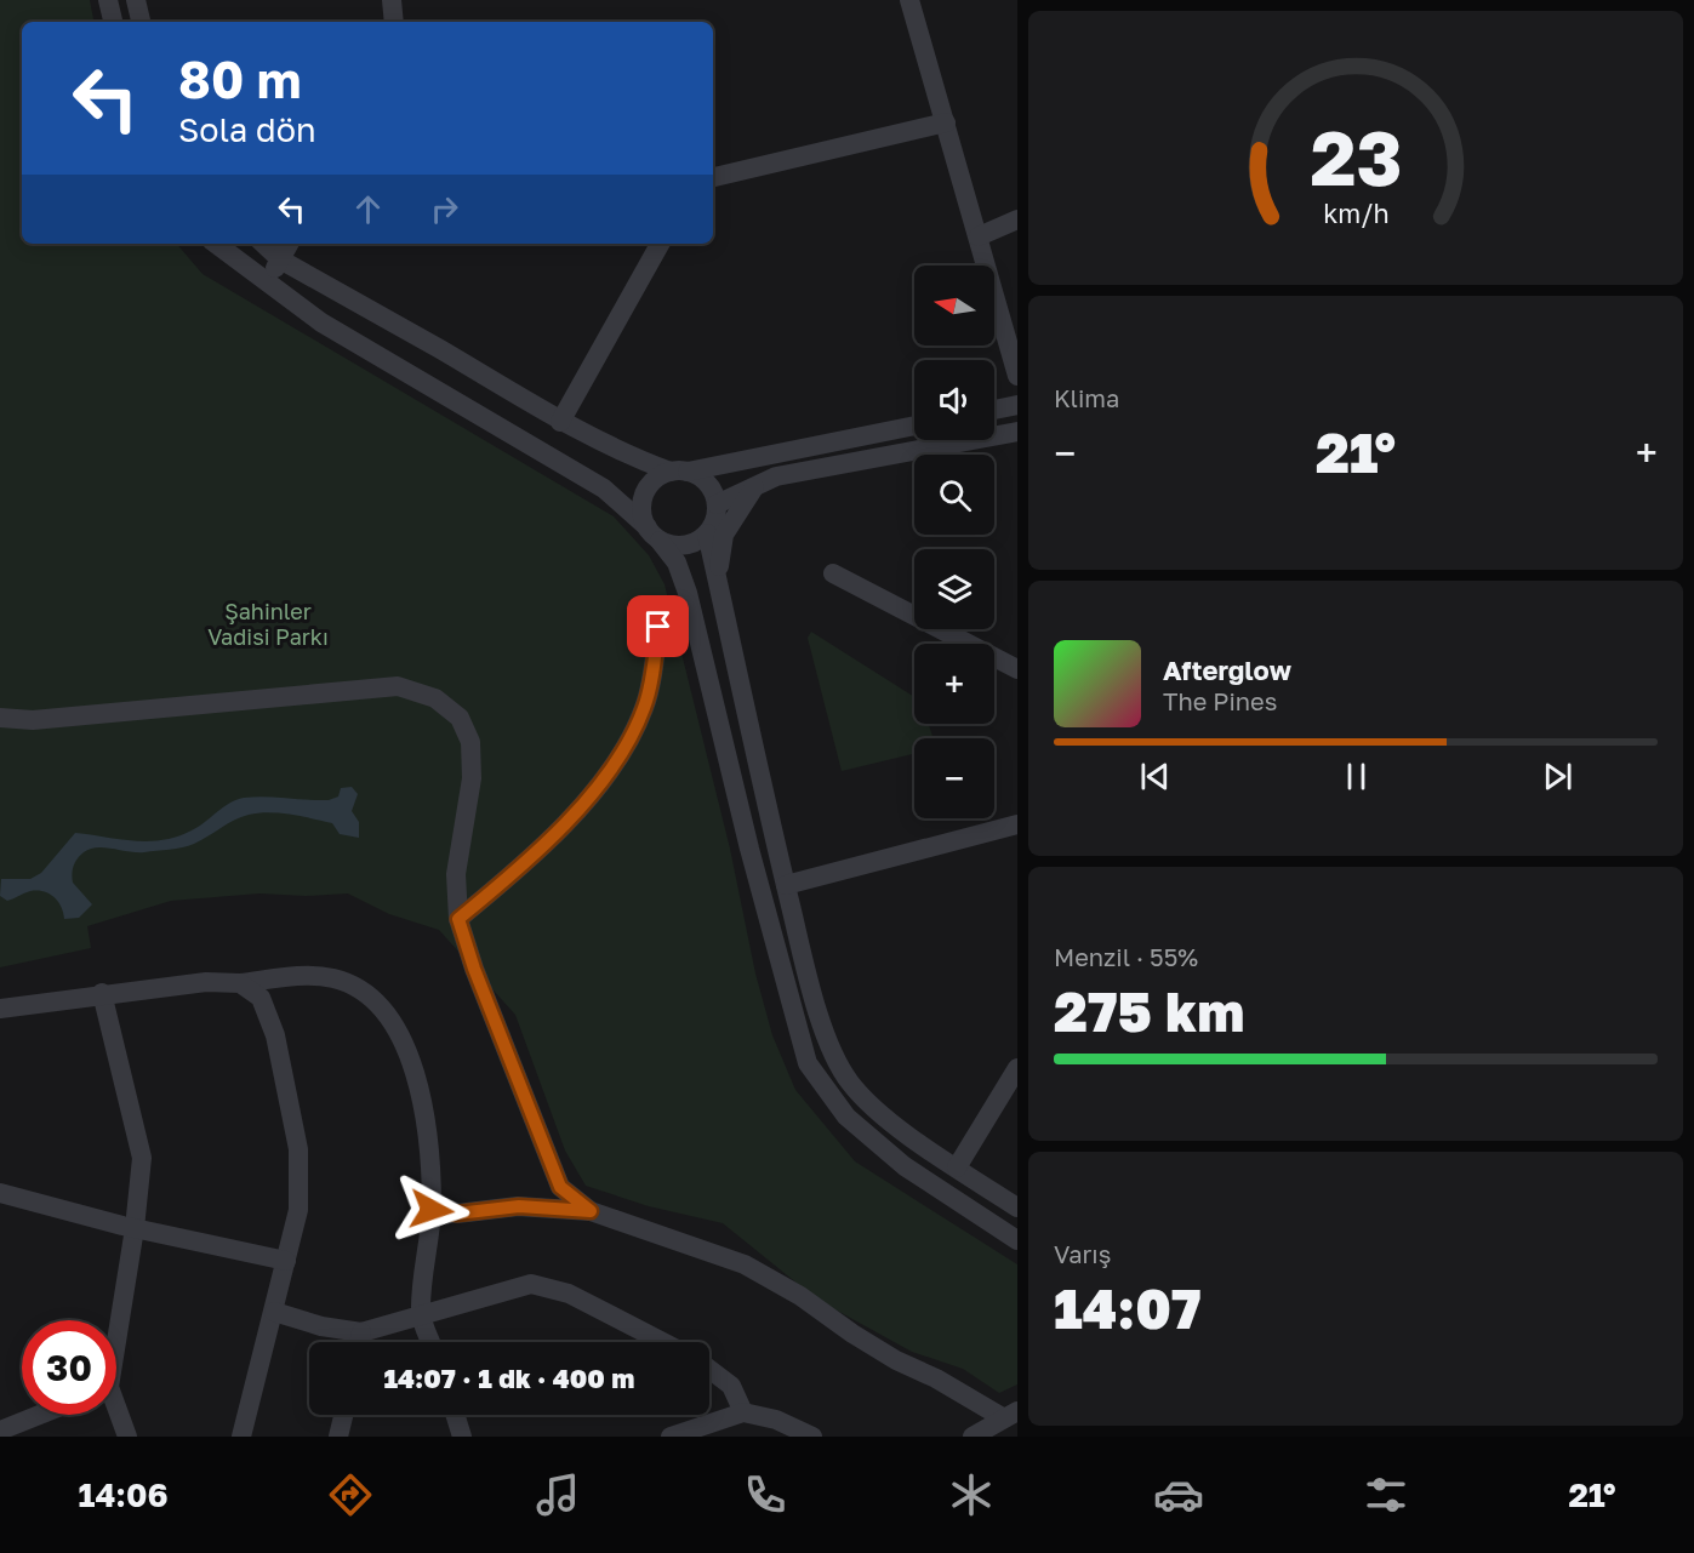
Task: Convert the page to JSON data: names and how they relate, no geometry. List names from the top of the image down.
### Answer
{
  "parks": ["Şahinler Vadisi Parkı"],
  "north": "left",
  "page": {
    "turn": ["80 m", "Sola dön"],
    "map_buttons": ["+", "−"],
    "tile": [
      "Klima",
      ["Menzil · 55%", "275 km"],
      ["Varış", "14:07"]
    ],
    "heat": ["−", "21°", "+"],
    "song": ["Afterglow", "The Pines"],
    "limit": "30",
    "trip": "14:07 · 1 dk · 400 m",
    "tabs": ["14:06", "21°"],
    "gauge": ["23", "km/h"]
  }
}
